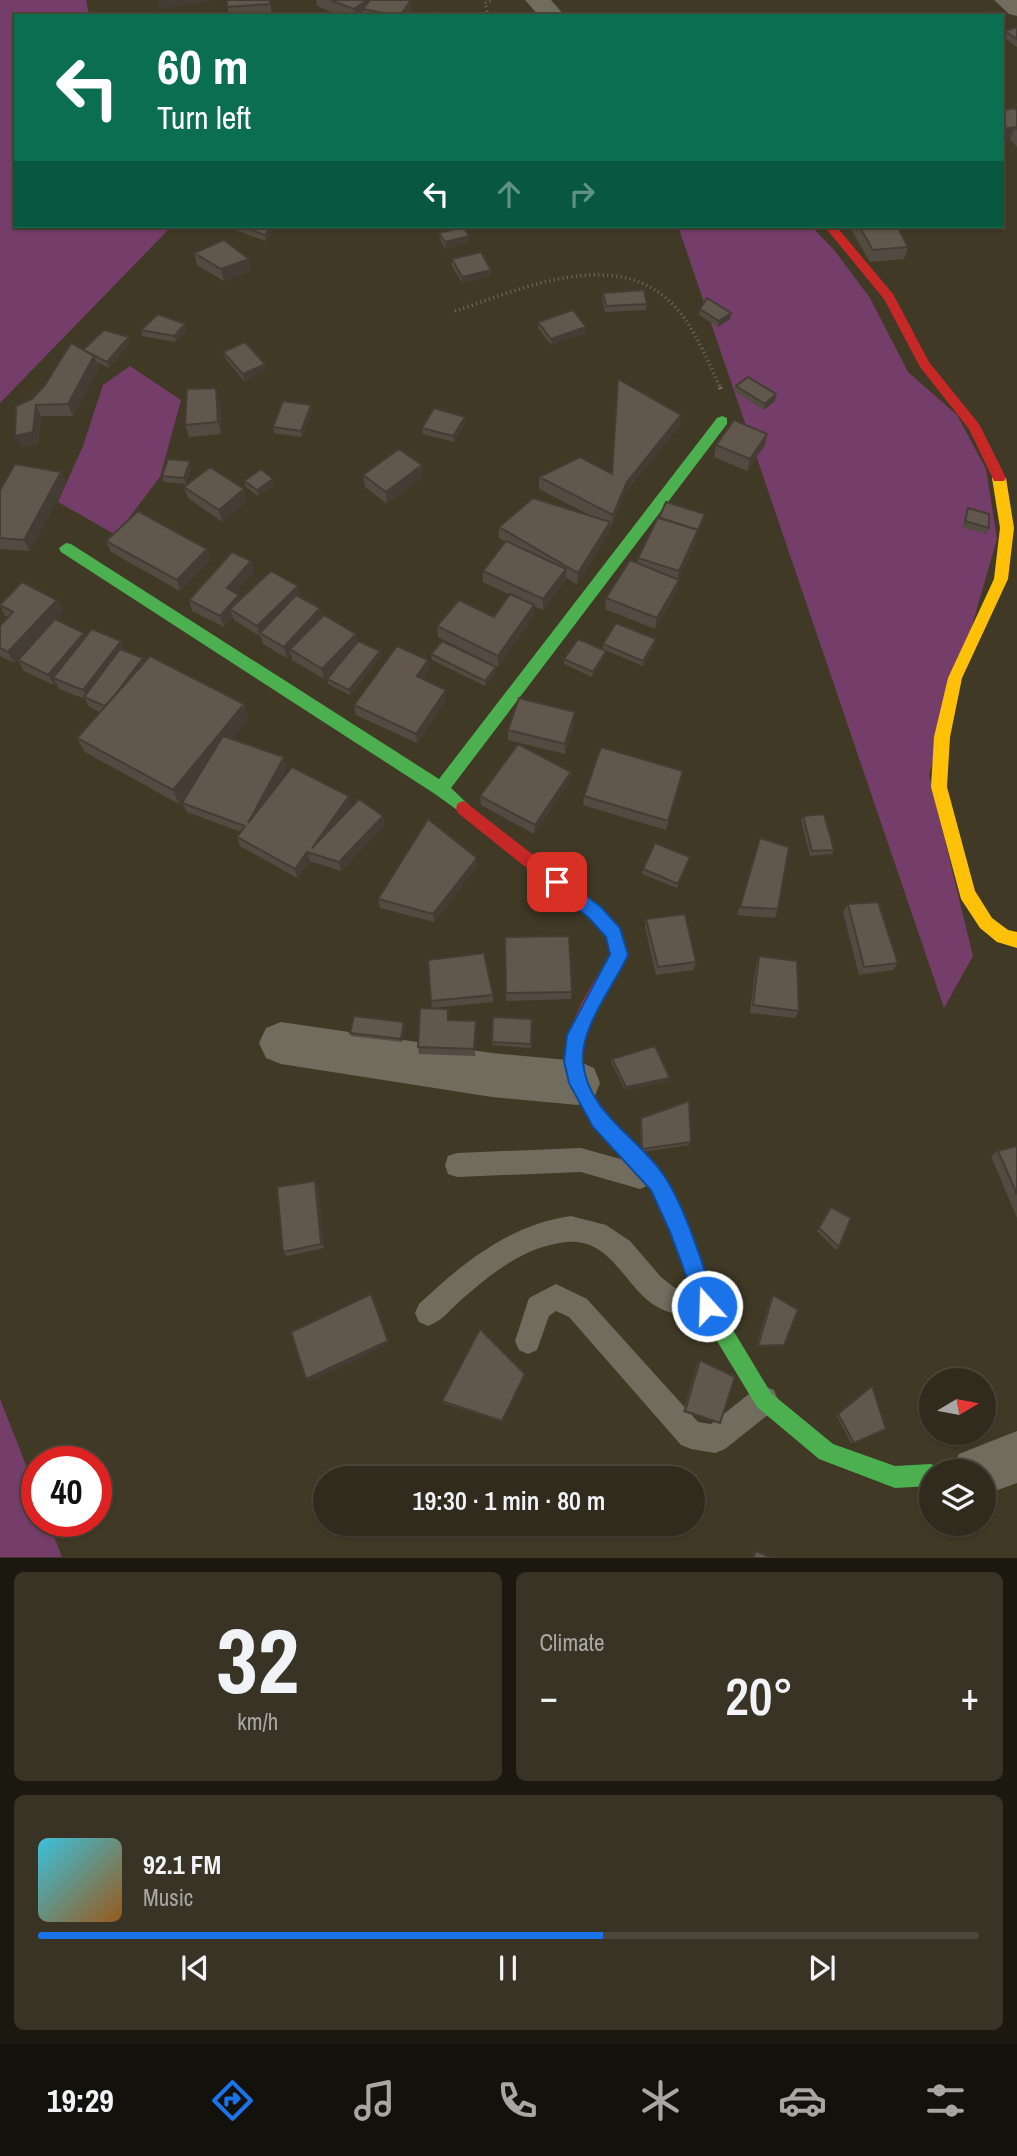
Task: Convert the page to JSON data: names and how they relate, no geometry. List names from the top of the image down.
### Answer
{
  "north": "right",
  "page": {
    "turn": ["60 m", "Turn left"],
    "limit": "40",
    "trip": "19:30 · 1 min · 80 m",
    "tile": [
      ["32", "km/h"],
      "Climate"
    ],
    "heat": ["−", "20°", "+"],
    "song": ["92.1 FM", "Music"],
    "tabs": "19:29"
  }
}
